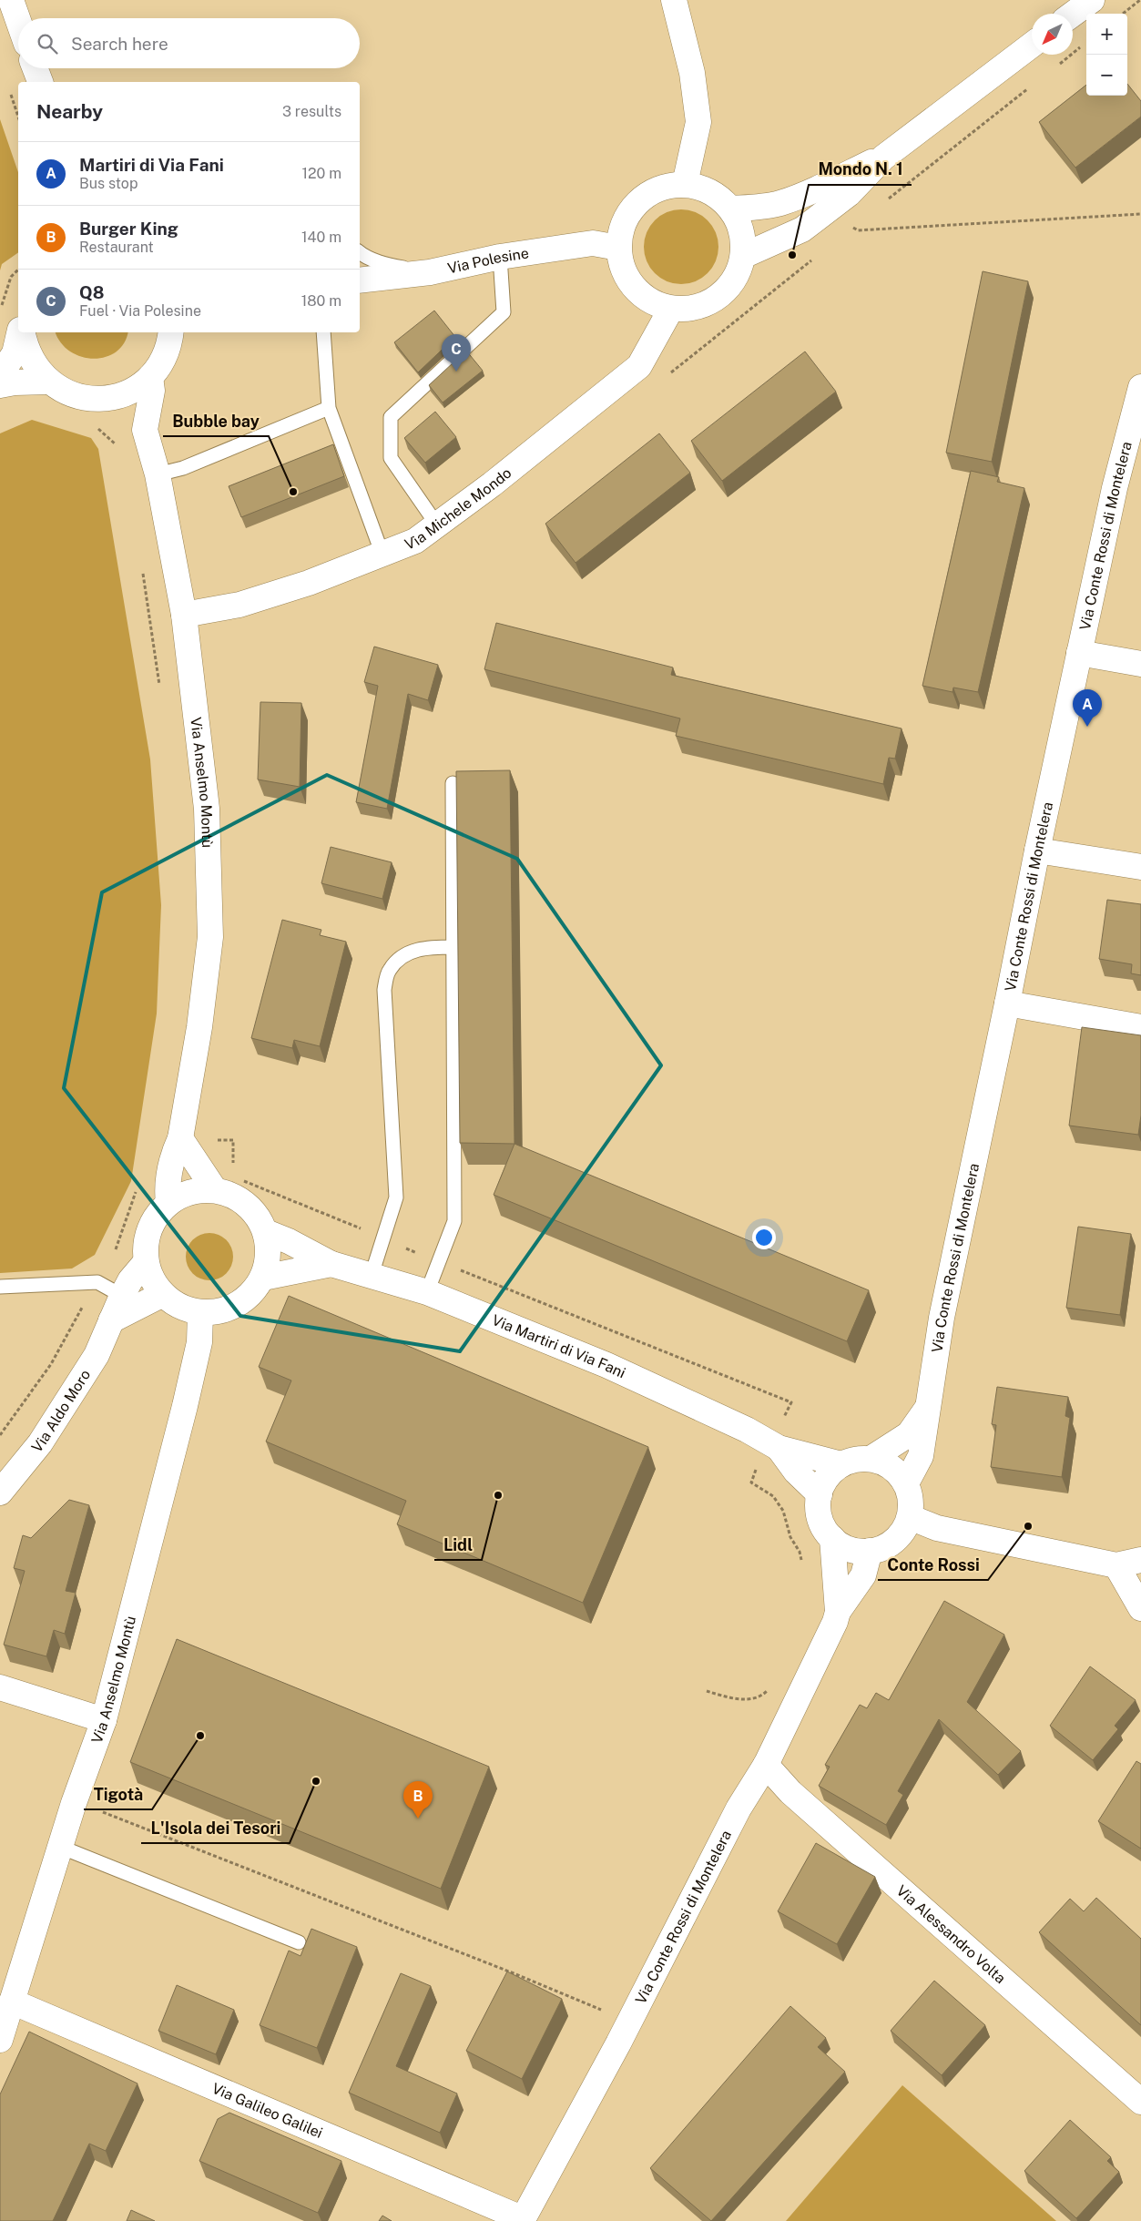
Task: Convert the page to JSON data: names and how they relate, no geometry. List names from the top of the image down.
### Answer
{
  "streets": {
    "street": [
      "Via Polesine",
      "Via Michele Mondo",
      "Via Conte Rossi di Montelera",
      "Via Anselmo Montù",
      "Via Martiri di Via Fani",
      "Via Aldo Moro",
      "Via Alessandro Volta",
      "Via Galileo Galilei"
    ]
  },
  "crossings": [
    ["Via Polesine", "Via Michele Mondo"],
    ["Via Michele Mondo", "Via Anselmo Montù"],
    ["Via Conte Rossi di Montelera", "Via Martiri di Via Fani"],
    ["Via Conte Rossi di Montelera", "Via Alessandro Volta"],
    ["Via Conte Rossi di Montelera", "Via Galileo Galilei"],
    ["Via Anselmo Montù", "Via Martiri di Via Fani"],
    ["Via Anselmo Montù", "Via Aldo Moro"],
    ["Via Anselmo Montù", "Via Galileo Galilei"],
    ["Via Martiri di Via Fani", "Via Aldo Moro"]
  ],
  "places": [
    "Mondo N. 1",
    "Bubble bay",
    "Lidl",
    "Conte Rossi",
    "Tigotà",
    "L'Isola dei Tesori"
  ],
  "north": "bottom left",
  "page": {
    "map_buttons": ["+", "−"],
    "search": "Search here",
    "heading": ["Nearby", "3 results"],
    "list": [
      {
        "mark": "A",
        "name": "Martiri di Via Fani",
        "note": "Bus stop",
        "value": "120 m"
      },
      {
        "mark": "B",
        "name": "Burger King",
        "note": "Restaurant",
        "value": "140 m"
      },
      {
        "mark": "C",
        "name": "Q8",
        "note": "Fuel · Via Polesine",
        "value": "180 m"
      }
    ],
    "pins": ["C", "A", "B"]
  }
}
